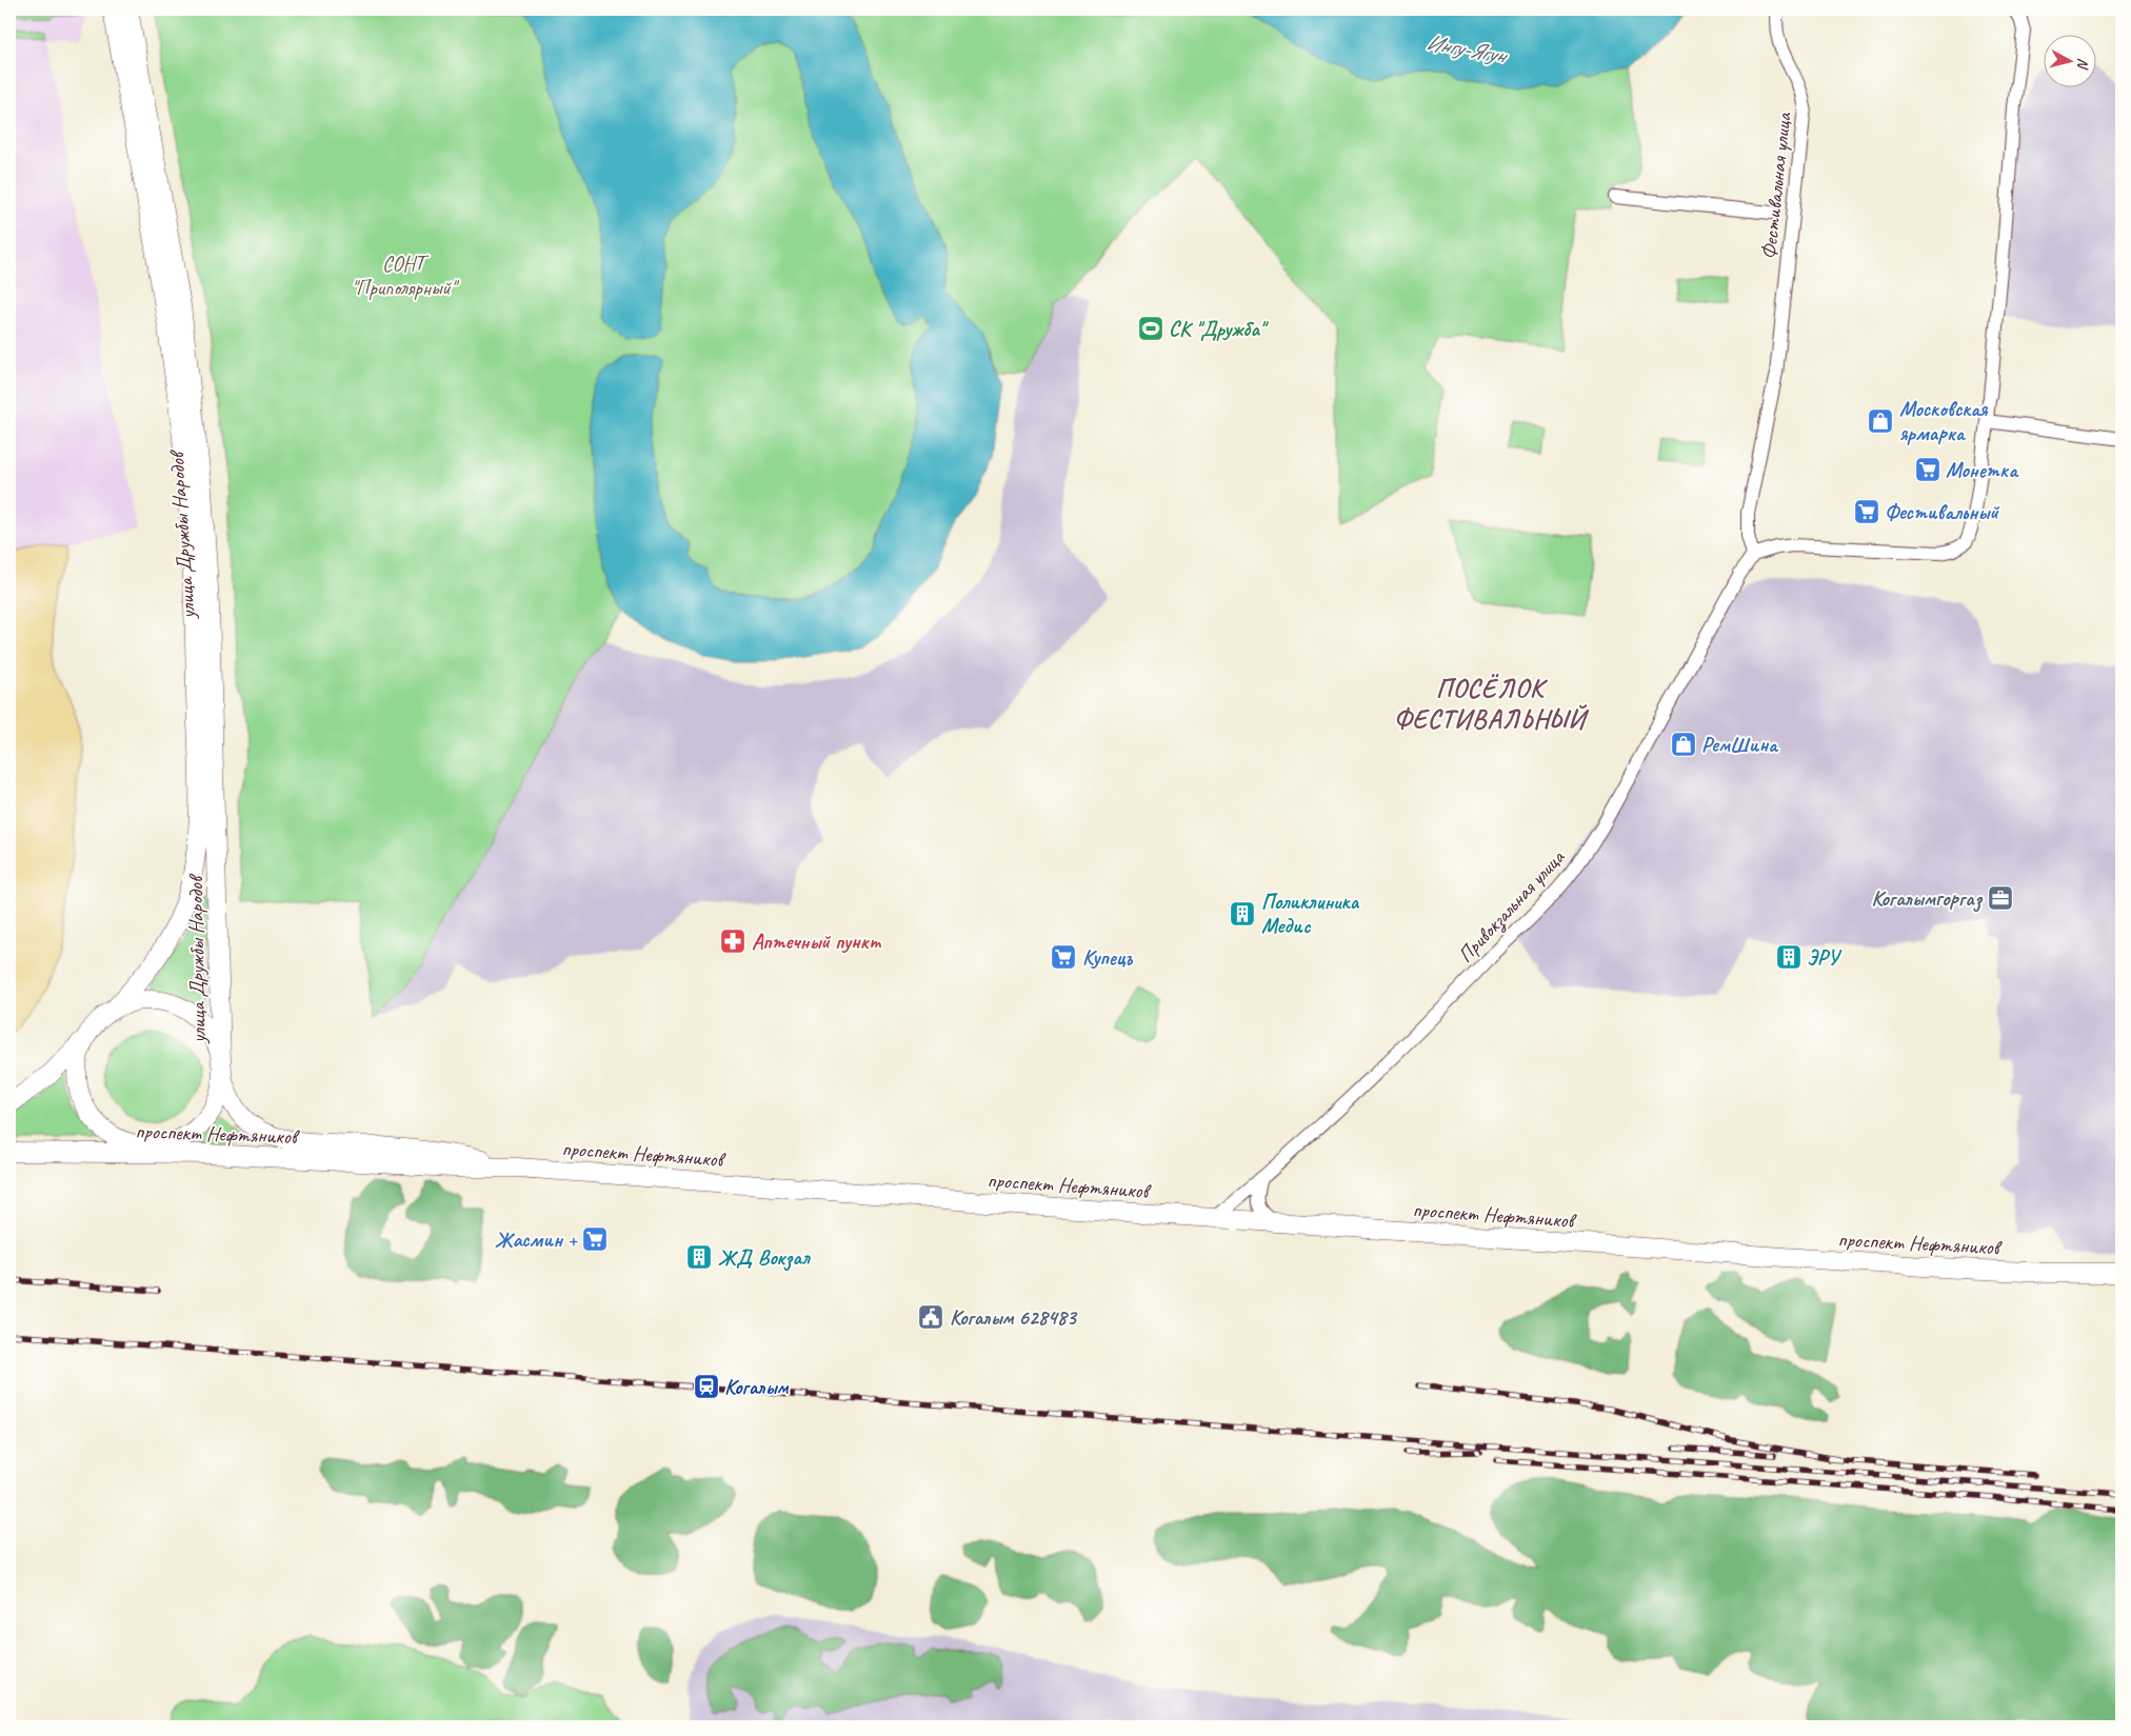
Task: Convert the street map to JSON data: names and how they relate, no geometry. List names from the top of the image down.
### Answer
{
  "streets": {
    "main road": ["улица Дружбы Народов", "проспект Нефтяников"],
    "street": ["Фестивальная улица", "Привокзальная улица"]
  },
  "crossings": [
    ["Фестивальная улица", "Привокзальная улица"],
    ["Привокзальная улица", "проспект Нефтяников"]
  ],
  "districts": ["ПОСЁЛОК ФЕСТИВАЛЬНЫЙ"],
  "water": ["Ингу-Ягун"],
  "parks": ["СОНТ \"Приполярный\""],
  "places": {
    "sports": ["СК \"Дружба\""],
    "shop": ["Московская ярмарка", "РемШина"],
    "supermarket": [
      "Монетка",
      "Фестивальный",
      "Купецъ",
      "Жасмин +"
    ],
    "office": ["Когалымгоргаз"],
    "building": ["Поликлиника Медис", "ЭРУ", "ЖД Вокзал"],
    "pharmacy": ["Аптечный пункт"],
    "public building": ["Когалым 628483"],
    "station": ["Когалым"]
  },
  "north": "right"
}
